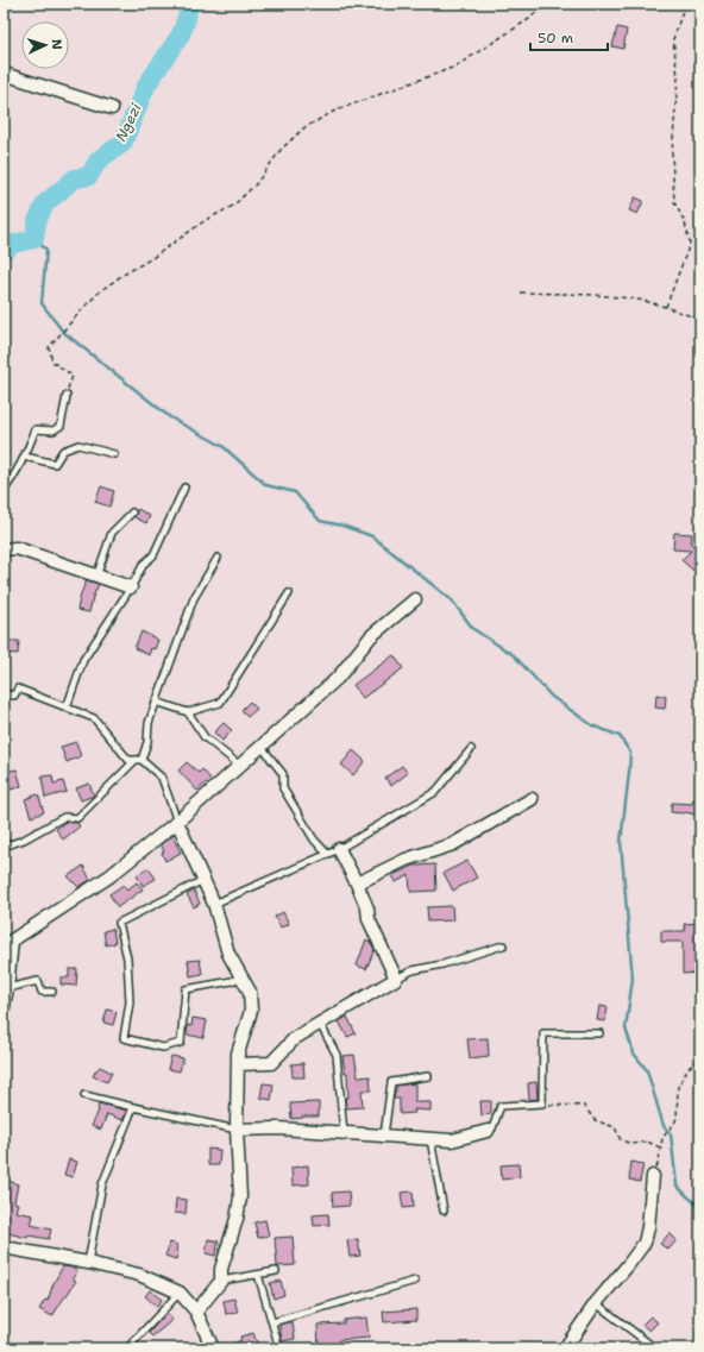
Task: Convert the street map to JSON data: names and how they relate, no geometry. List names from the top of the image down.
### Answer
{
  "water": ["Ngezi"],
  "scale_bar": "50 m",
  "north": "right"
}
